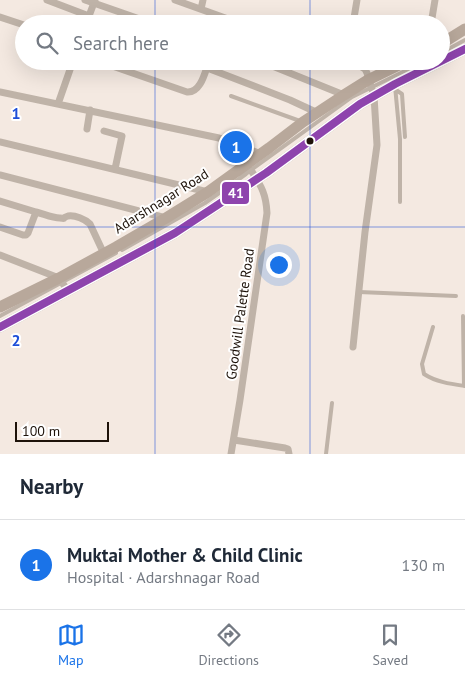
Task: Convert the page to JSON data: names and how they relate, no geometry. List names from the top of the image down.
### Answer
{
  "streets": {
    "main road": ["Adarshnagar Road"],
    "street": ["Goodwill Palette Road"]
  },
  "crossings": [
    ["Adarshnagar Road", "Goodwill Palette Road"]
  ],
  "lines": ["transit line 41"],
  "scale_bar": "100 m",
  "page": {
    "search": "Search here",
    "pins": "1",
    "scale": "100 m",
    "heading": "Nearby",
    "list": [
      {
        "mark": "1",
        "name": "Muktai Mother & Child Clinic",
        "note": "Hospital · Adarshnagar Road",
        "value": "130 m"
      }
    ],
    "nav": ["Map", "Directions", "Saved"]
  },
  "grid": {
    "rows": ["1", "2"]
  }
}
